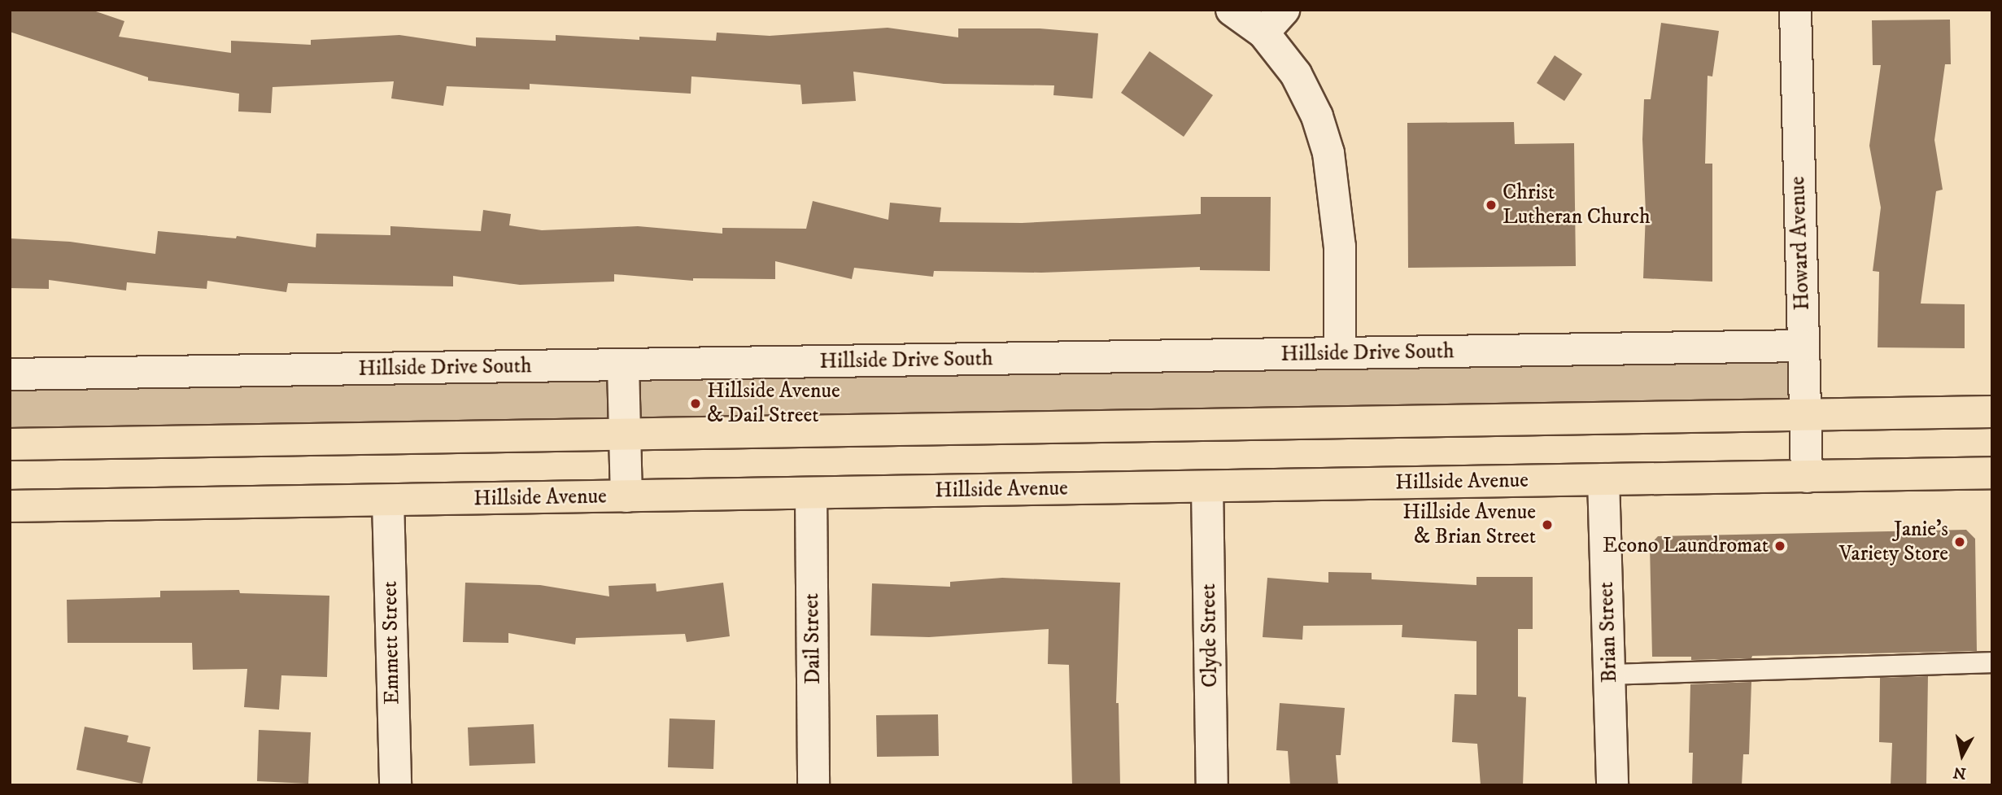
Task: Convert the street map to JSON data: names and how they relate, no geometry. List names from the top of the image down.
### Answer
{
  "streets": {
    "main road": ["Hillside Avenue"],
    "street": [
      "Howard Avenue",
      "Hillside Drive South",
      "Brian Street",
      "Clyde Street",
      "Dail Street",
      "Emmett Street"
    ]
  },
  "crossings": [
    ["Howard Avenue", "Hillside Drive South"],
    ["Howard Avenue", "Hillside Avenue"],
    ["Hillside Avenue", "Brian Street"],
    ["Hillside Avenue", "Clyde Street"],
    ["Hillside Avenue", "Dail Street"],
    ["Hillside Avenue", "Emmett Street"]
  ],
  "places": [
    "Christ Lutheran Church",
    "Hillside Avenue & Dail Street",
    "Hillside Avenue & Brian Street",
    "Janie's Variety Store",
    "Econo Laundromat"
  ],
  "north": "bottom"
}
